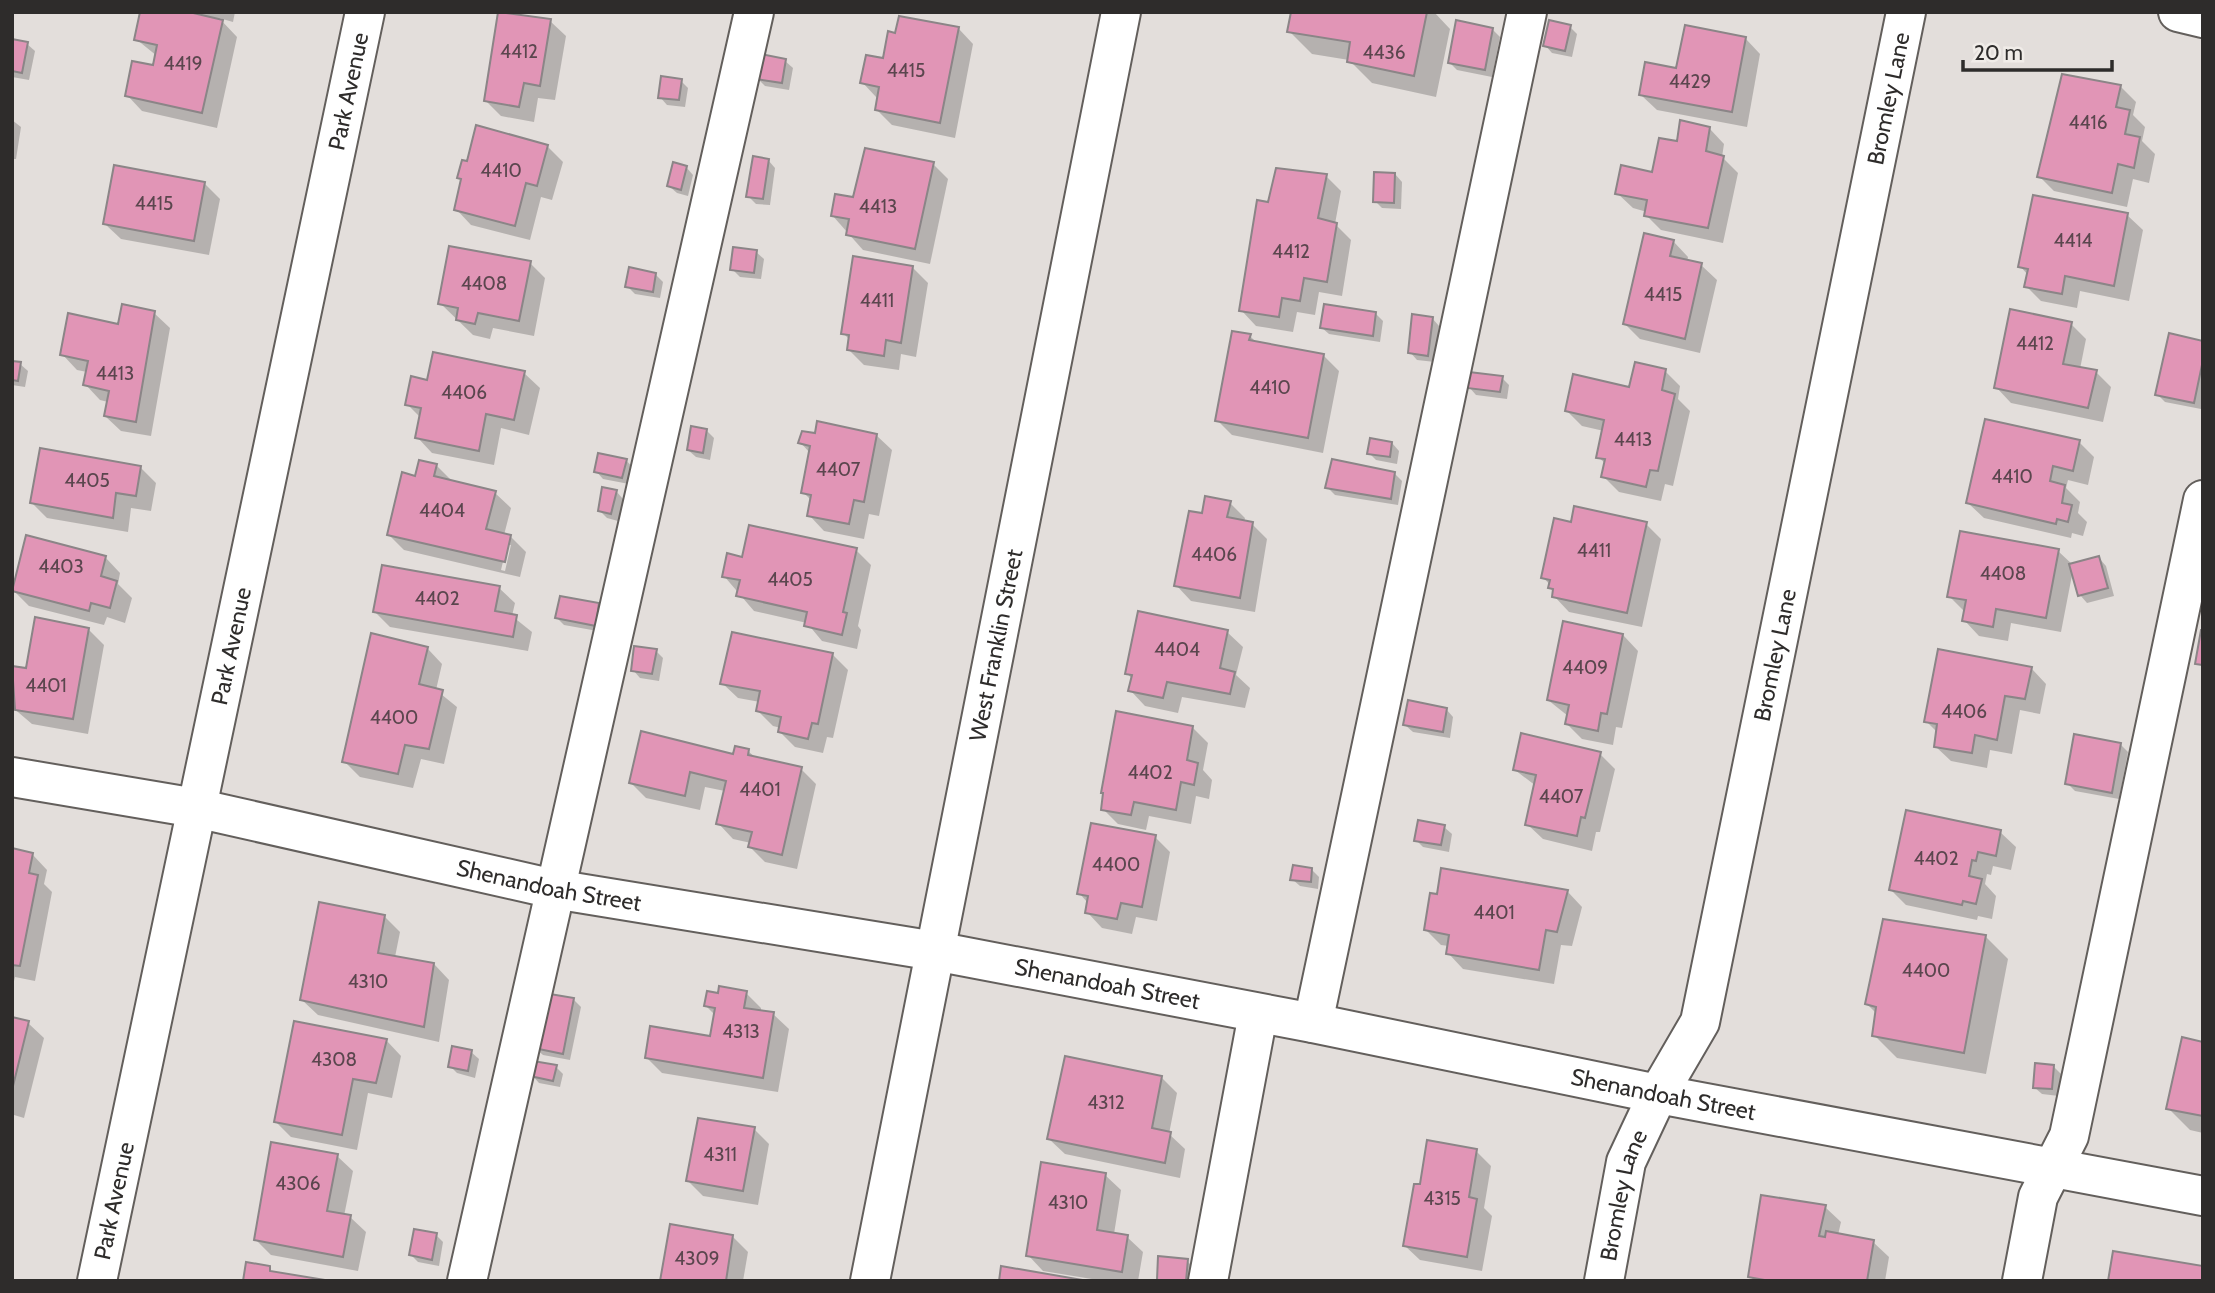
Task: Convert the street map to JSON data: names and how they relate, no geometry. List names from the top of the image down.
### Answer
{
  "streets": {
    "street": [
      "Park Avenue",
      "Bromley Lane",
      "West Franklin Street",
      "Shenandoah Street"
    ]
  },
  "crossings": [
    ["Park Avenue", "Shenandoah Street"],
    ["Bromley Lane", "Shenandoah Street"],
    ["West Franklin Street", "Shenandoah Street"]
  ],
  "house_numbers": [
    "4412",
    "4436",
    "4419",
    "4415",
    "4429",
    "4416",
    "4410",
    "4415",
    "4413",
    "4414",
    "4412",
    "4408",
    "4415",
    "4411",
    "4412",
    "4413",
    "4410",
    "4406",
    "4413",
    "4407",
    "4410",
    "4405",
    "4404",
    "4411",
    "4406",
    "4403",
    "4408",
    "4405",
    "4402",
    "4404",
    "4409",
    "4401",
    "4406",
    "4400",
    "4402",
    "4401",
    "4407",
    "4402",
    "4400",
    "4401",
    "4400",
    "4310",
    "4313",
    "4308",
    "4312",
    "4311",
    "4306",
    "4315",
    "4310",
    "4309"
  ],
  "scale_bar": "20 m"
}
